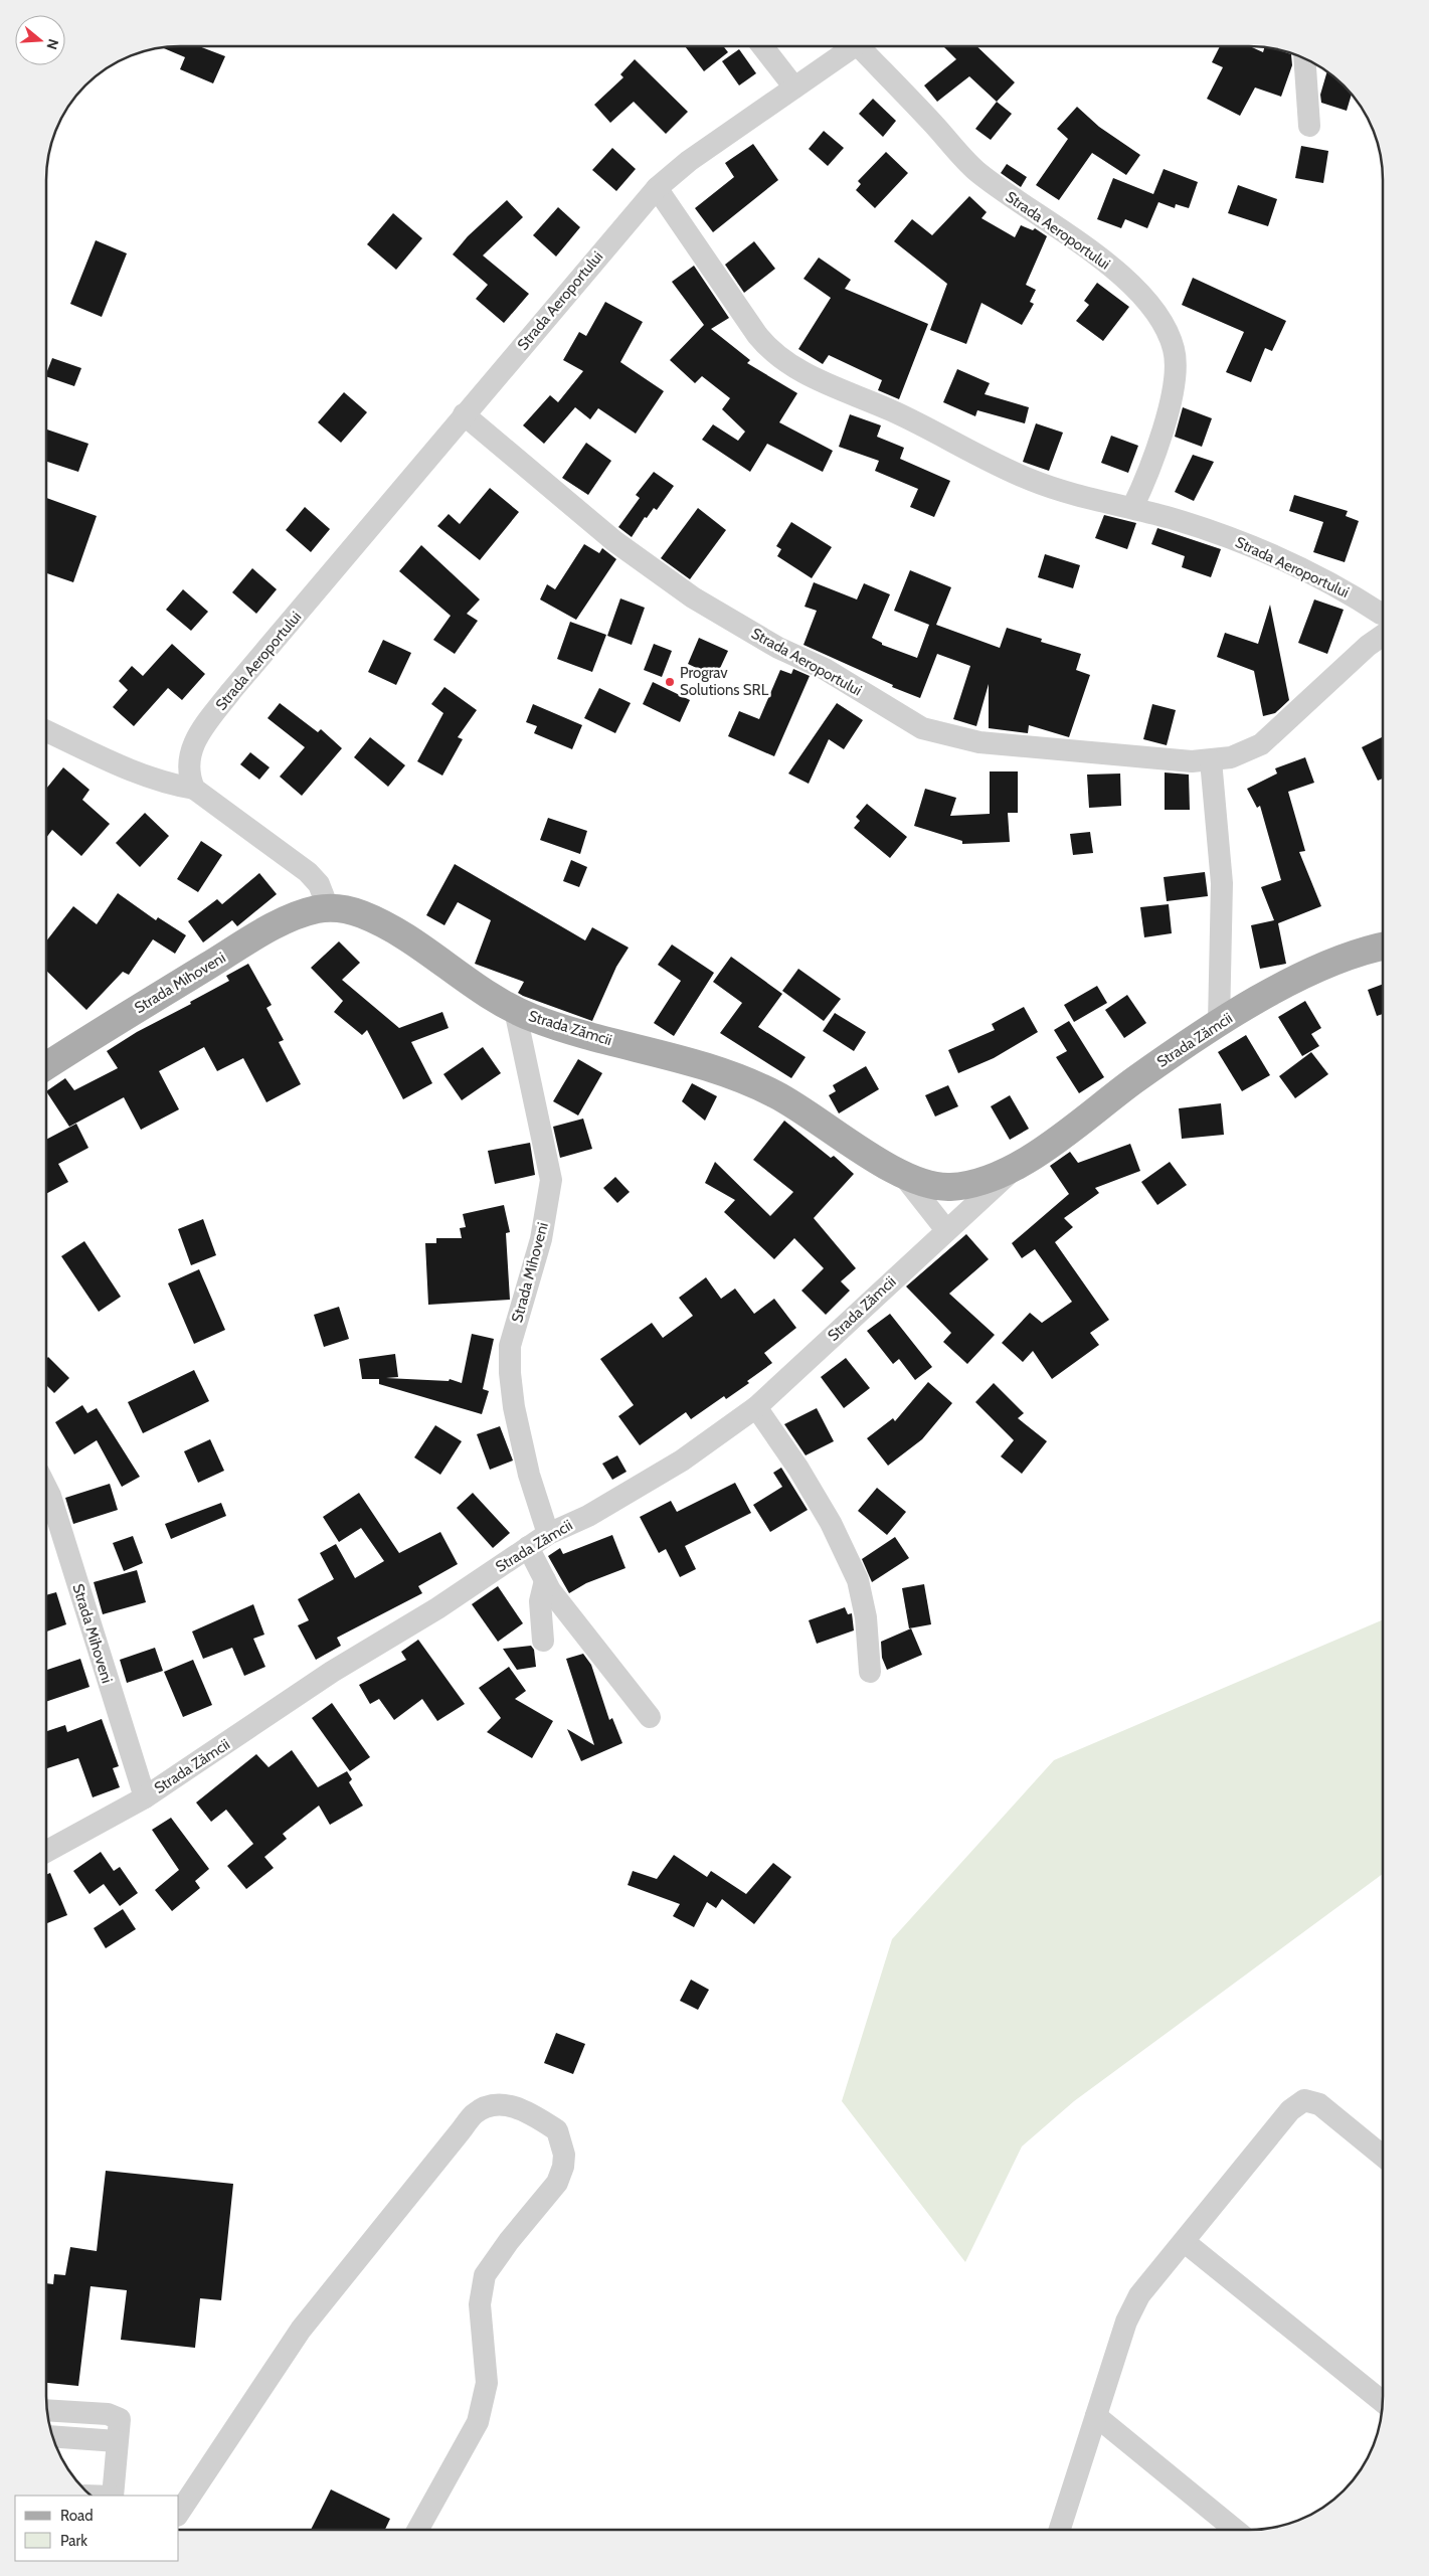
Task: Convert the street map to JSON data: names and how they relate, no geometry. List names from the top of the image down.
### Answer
{
  "streets": {
    "main road": ["Strada Mihoveni", "Strada Zămcii"],
    "street": ["Strada Aeroportului"]
  },
  "crossings": [
    ["Strada Mihoveni", "Strada Zămcii"]
  ],
  "places": ["Prograv Solutions SRL"],
  "legend": ["Road", "Park"],
  "north": "right"
}
